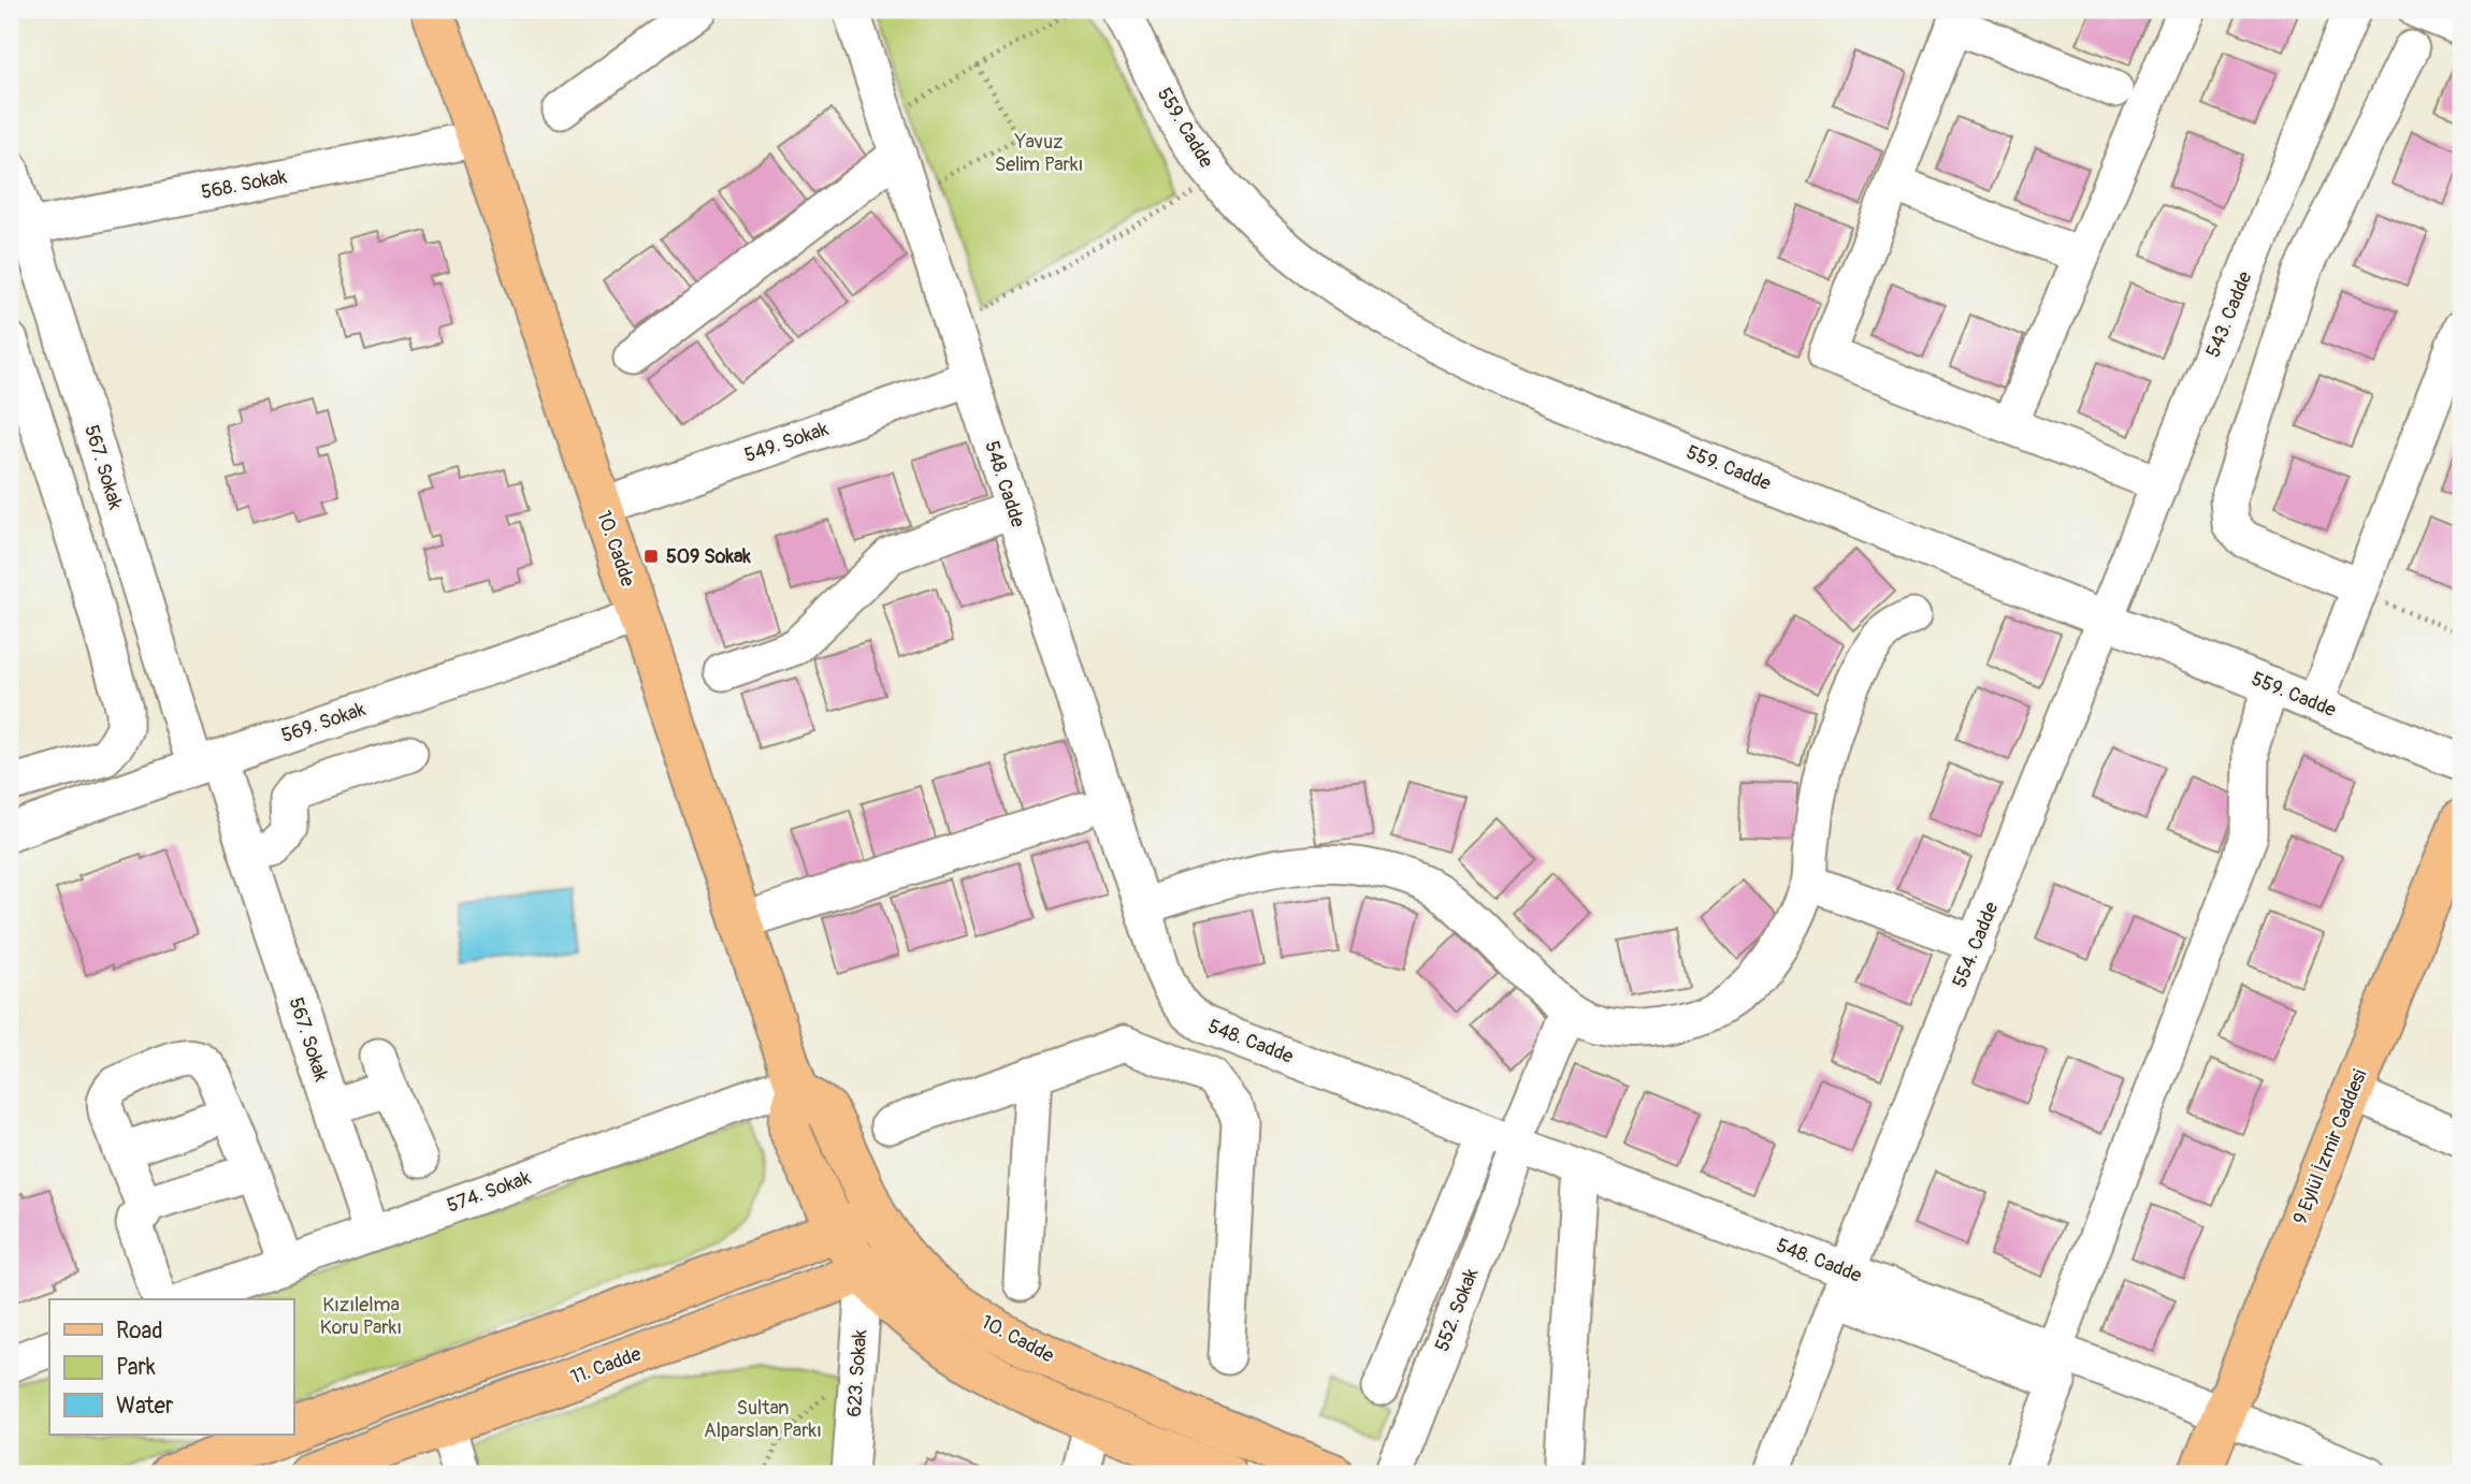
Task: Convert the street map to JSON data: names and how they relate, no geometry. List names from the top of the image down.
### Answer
{
  "streets": {
    "main road": ["10. Cadde", "9 Eylül İzmir Caddesi", "11. Cadde"],
    "street": [
      "559. Cadde",
      "568. Sokak",
      "543. Cadde",
      "549. Sokak",
      "567. Sokak",
      "548. Cadde",
      "569. Sokak",
      "554. Cadde",
      "574. Sokak",
      "552. Sokak",
      "623. Sokak"
    ]
  },
  "crossings": [
    ["559. Cadde", "543. Cadde"],
    ["559. Cadde", "554. Cadde"],
    ["568. Sokak", "567. Sokak"],
    ["568. Sokak", "10. Cadde"],
    ["543. Cadde", "554. Cadde"],
    ["549. Sokak", "548. Cadde"],
    ["549. Sokak", "10. Cadde"],
    ["567. Sokak", "569. Sokak"],
    ["567. Sokak", "574. Sokak"],
    ["548. Cadde", "554. Cadde"],
    ["548. Cadde", "9 Eylül İzmir Caddesi"],
    ["548. Cadde", "552. Sokak"],
    ["10. Cadde", "569. Sokak"],
    ["10. Cadde", "574. Sokak"],
    ["10. Cadde", "11. Cadde"],
    ["11. Cadde", "623. Sokak"]
  ],
  "parks": ["Yavuz Selim Parkı", "Kızılelma Koru Parkı", "Sultan Alparslan Parkı"],
  "places": {
    "transit": ["509 Sokak"]
  },
  "legend": ["Road", "Park", "Water"]
}
